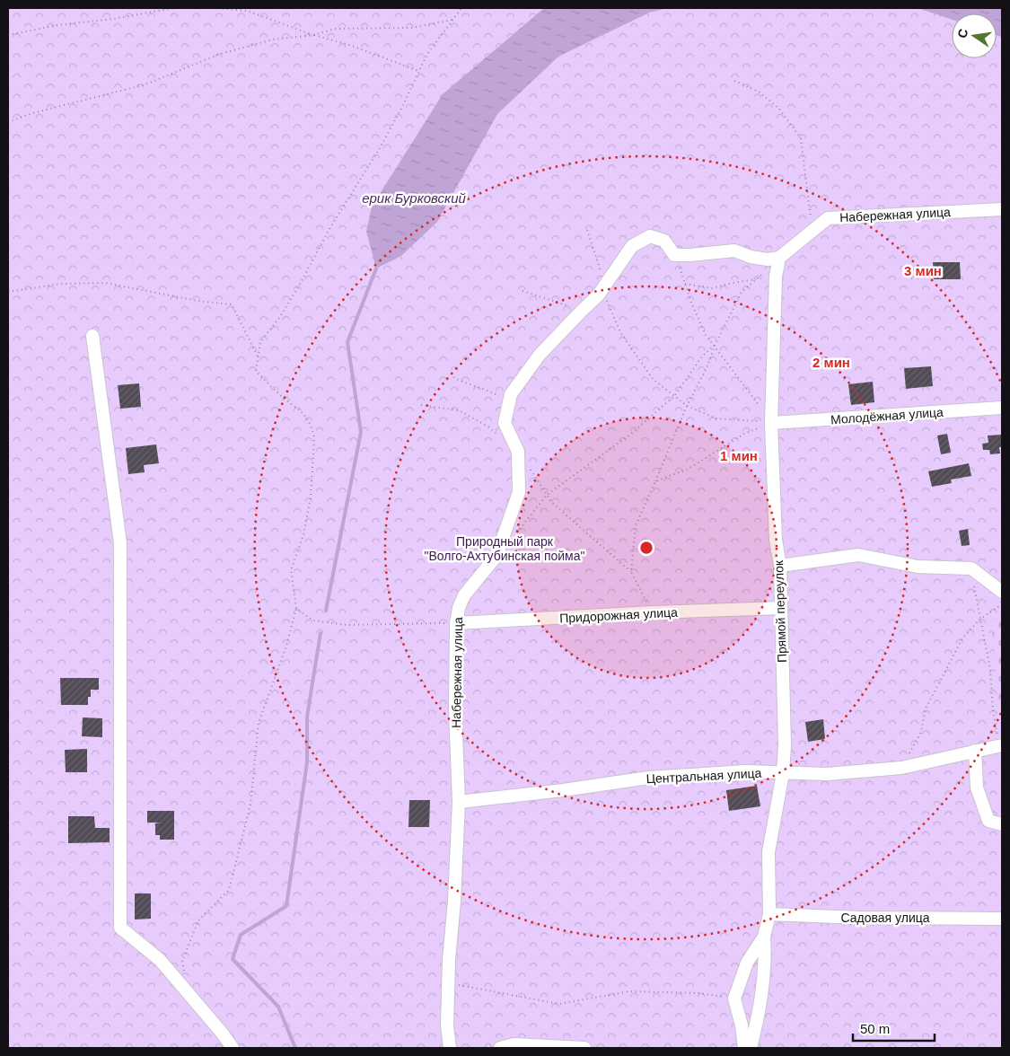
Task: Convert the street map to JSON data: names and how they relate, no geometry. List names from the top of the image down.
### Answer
{
  "streets": {
    "street": [
      "Набережная улица",
      "Молодёжная улица",
      "Прямой переулок",
      "Придорожная улица",
      "Центральная улица",
      "Садовая улица"
    ]
  },
  "crossings": [
    ["Набережная улица", "Прямой переулок"],
    ["Набережная улица", "Придорожная улица"],
    ["Набережная улица", "Центральная улица"],
    ["Молодёжная улица", "Прямой переулок"],
    ["Прямой переулок", "Придорожная улица"],
    ["Прямой переулок", "Центральная улица"],
    ["Прямой переулок", "Садовая улица"]
  ],
  "water": ["ерик Бурковский"],
  "parks": ["Природный парк \"Волго-Ахтубинская пойма\""],
  "scale_bar": "50 m",
  "north": "left",
  "rings": ["3 мин", "2 мин", "1 мин"]
}
